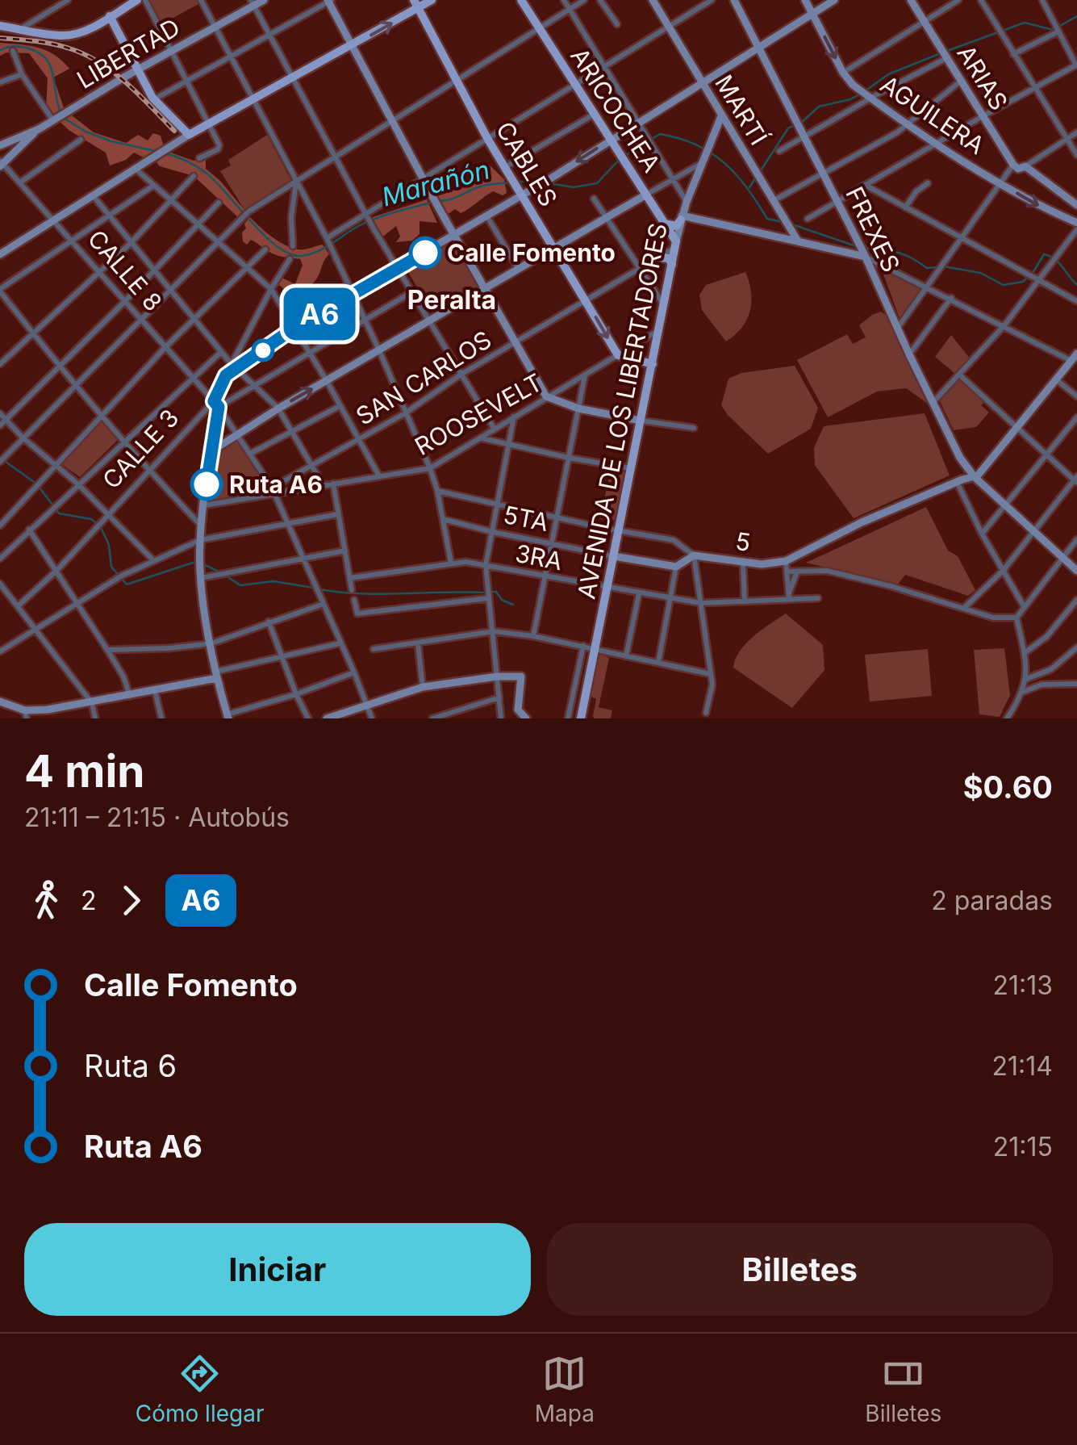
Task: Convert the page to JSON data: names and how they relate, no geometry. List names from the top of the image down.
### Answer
{
  "streets": {
    "main road": ["ARICOCHEA", "CABLES", "AVENIDA DE LOS LIBERTADORES"],
    "street": [
      "LIBERTAD",
      "ARIAS",
      "MARTÍ",
      "AGUILERA",
      "FREXES",
      "CALLE 8",
      "SAN CARLOS",
      "ROOSEVELT",
      "CALLE 3",
      "5TA",
      "5",
      "3RA"
    ]
  },
  "crossings": [
    ["ARICOCHEA", "SAN CARLOS"],
    ["ARICOCHEA", "AVENIDA DE LOS LIBERTADORES"],
    ["MARTÍ", "AVENIDA DE LOS LIBERTADORES"],
    ["CABLES", "SAN CARLOS"],
    ["CABLES", "ROOSEVELT"],
    ["CALLE 8", "SAN CARLOS"],
    ["CALLE 8", "ROOSEVELT"],
    ["CALLE 8", "CALLE 3"],
    ["SAN CARLOS", "AVENIDA DE LOS LIBERTADORES"],
    ["SAN CARLOS", "ROOSEVELT"],
    ["AVENIDA DE LOS LIBERTADORES", "ROOSEVELT"],
    ["AVENIDA DE LOS LIBERTADORES", "5TA"],
    ["AVENIDA DE LOS LIBERTADORES", "3RA"]
  ],
  "districts": ["Peralta"],
  "water": ["Marañón"],
  "places": ["Calle Fomento", "Ruta A6"],
  "lines": ["bus line A6"],
  "page": {
    "on_map": "A6",
    "heading": ["4 min", "21:11 – 21:15 · Autobús", "$0.60"],
    "legs": ["2", "A6", "2 paradas"],
    "list": [
      {
        "name": "Calle Fomento",
        "value": "21:13"
      },
      {
        "name": "Ruta 6",
        "value": "21:14"
      },
      {
        "name": "Ruta A6",
        "value": "21:15"
      }
    ],
    "buttons": ["Iniciar", "Billetes"],
    "tabs": ["Cómo llegar", "Mapa", "Billetes"]
  }
}
